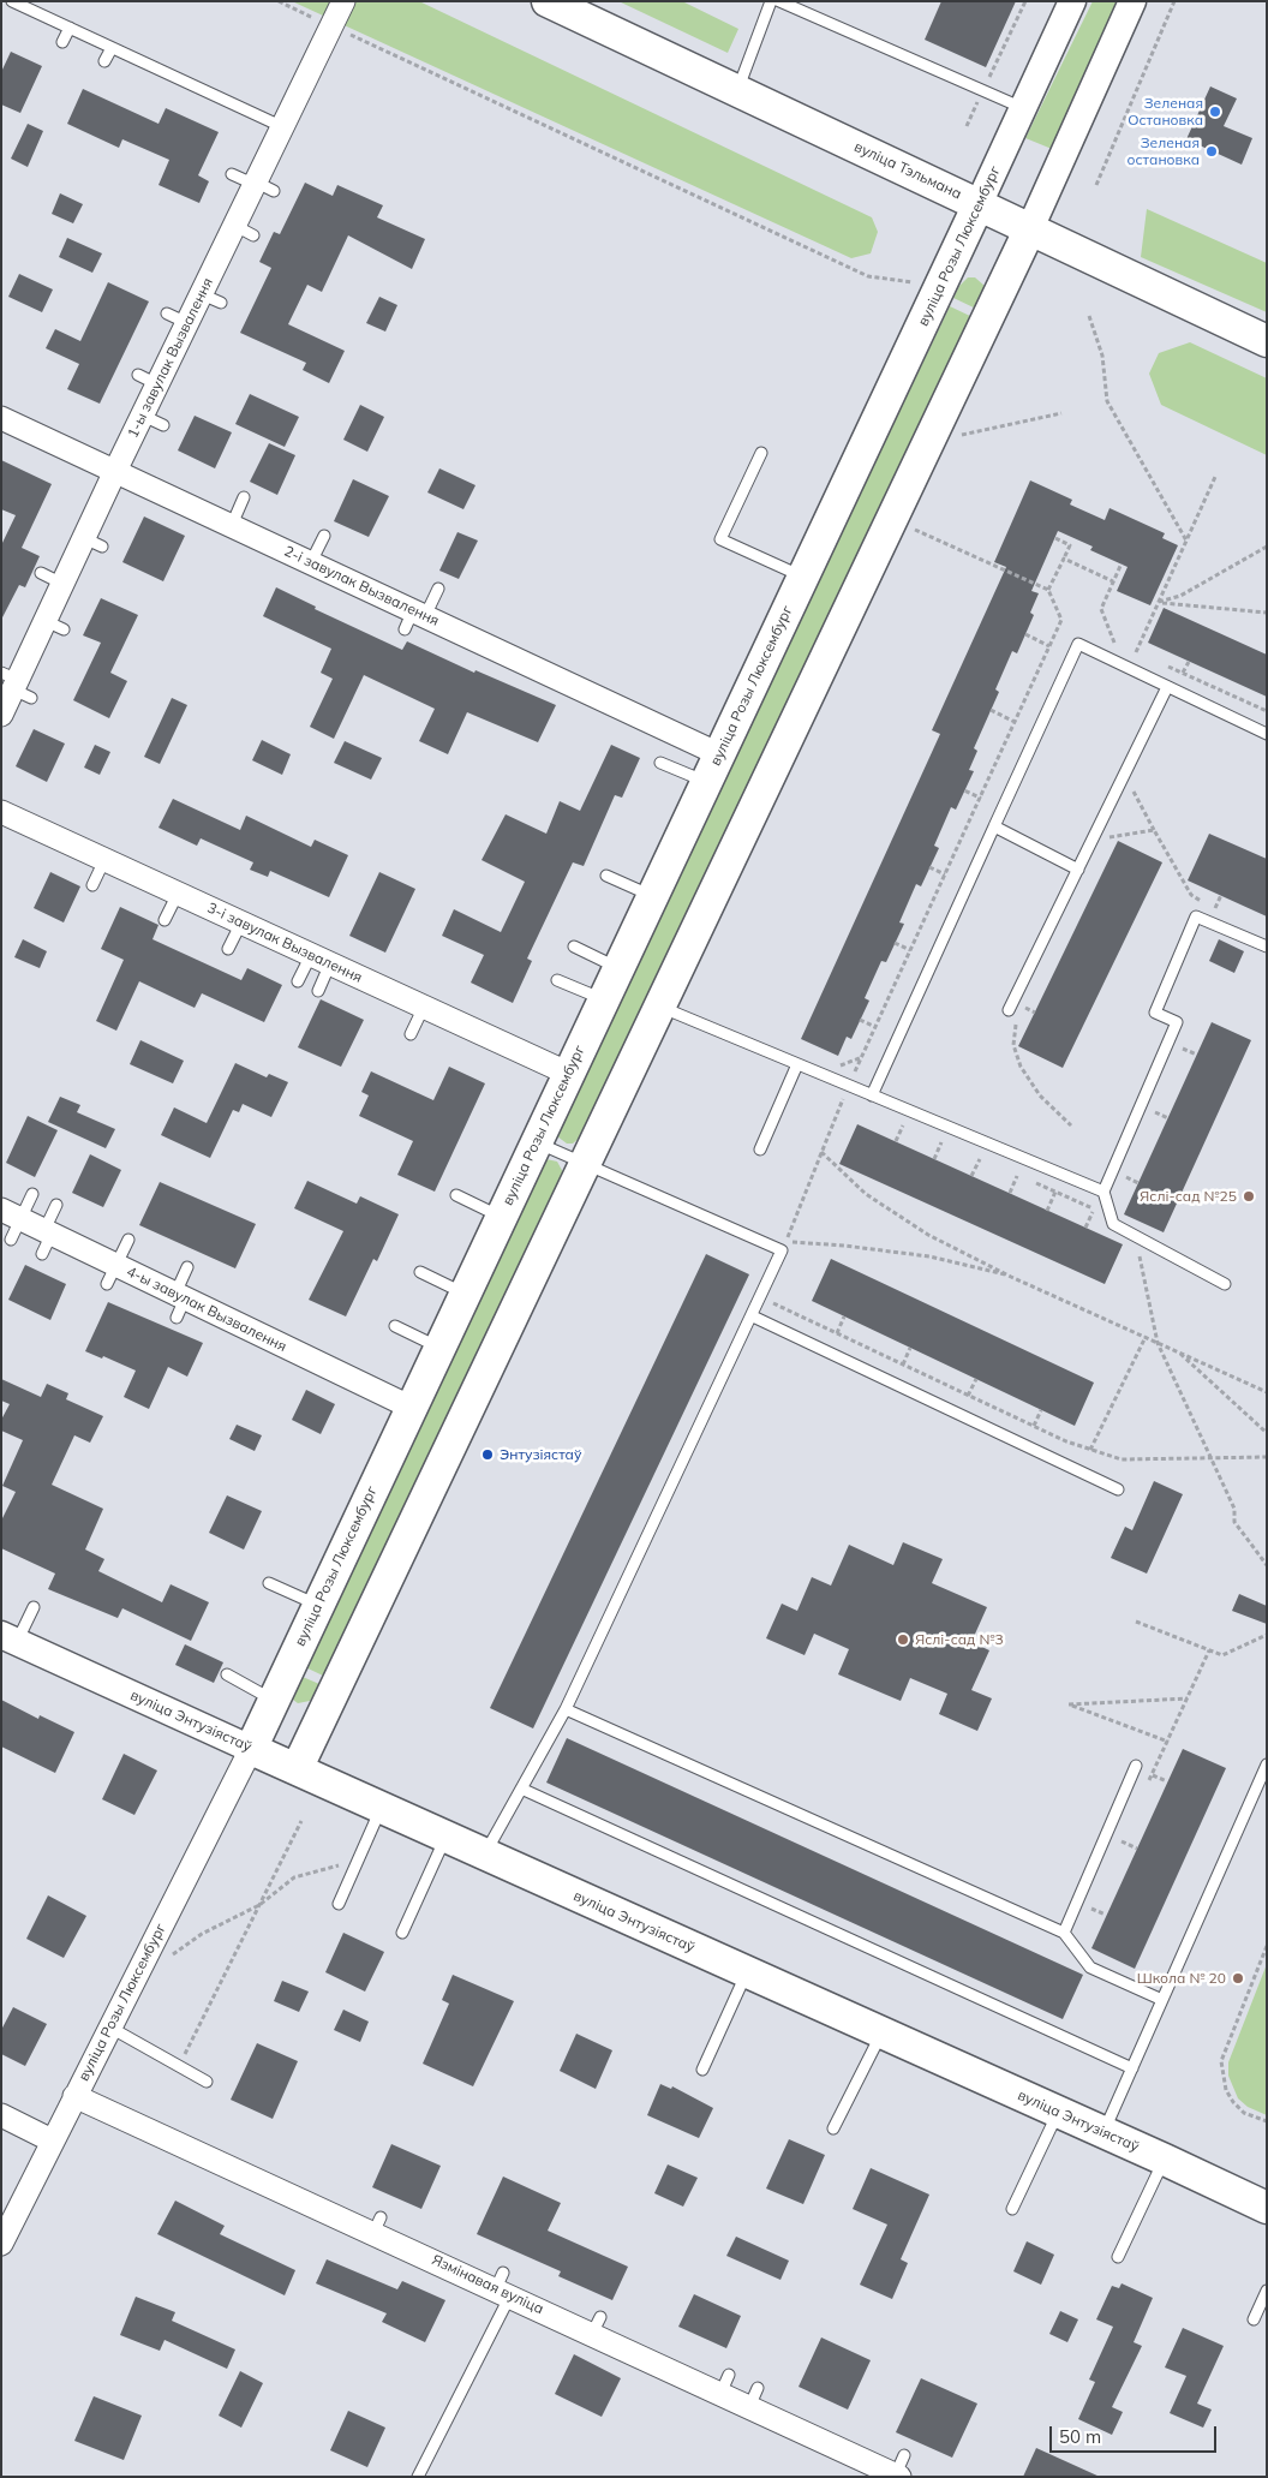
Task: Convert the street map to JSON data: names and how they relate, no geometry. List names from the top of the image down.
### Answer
{
  "streets": {
    "main road": ["вуліца Тэльмана", "вуліца Розы Люксембург", "вуліца Энтузіястаў"],
    "street": [
      "1-ы завулак Вызвалення",
      "2-і завулак Вызвалення",
      "3-і завулак Вызвалення",
      "4-ы завулак Вызвалення",
      "Язмінавая вуліца"
    ]
  },
  "crossings": [
    ["вуліца Тэльмана", "вуліца Розы Люксембург"],
    ["вуліца Розы Люксембург", "2-і завулак Вызвалення"],
    ["вуліца Розы Люксембург", "3-і завулак Вызвалення"],
    ["вуліца Розы Люксембург", "4-ы завулак Вызвалення"],
    ["вуліца Розы Люксембург", "вуліца Энтузіястаў"],
    ["вуліца Розы Люксембург", "Язмінавая вуліца"],
    ["1-ы завулак Вызвалення", "2-і завулак Вызвалення"]
  ],
  "places": [
    "Зеленая Остановка",
    "Зеленая остановка",
    "Яслі-сад №25",
    "Энтузіястаў",
    "Яслі-сад №3",
    "Школа № 20"
  ],
  "scale_bar": "50 m"
}
